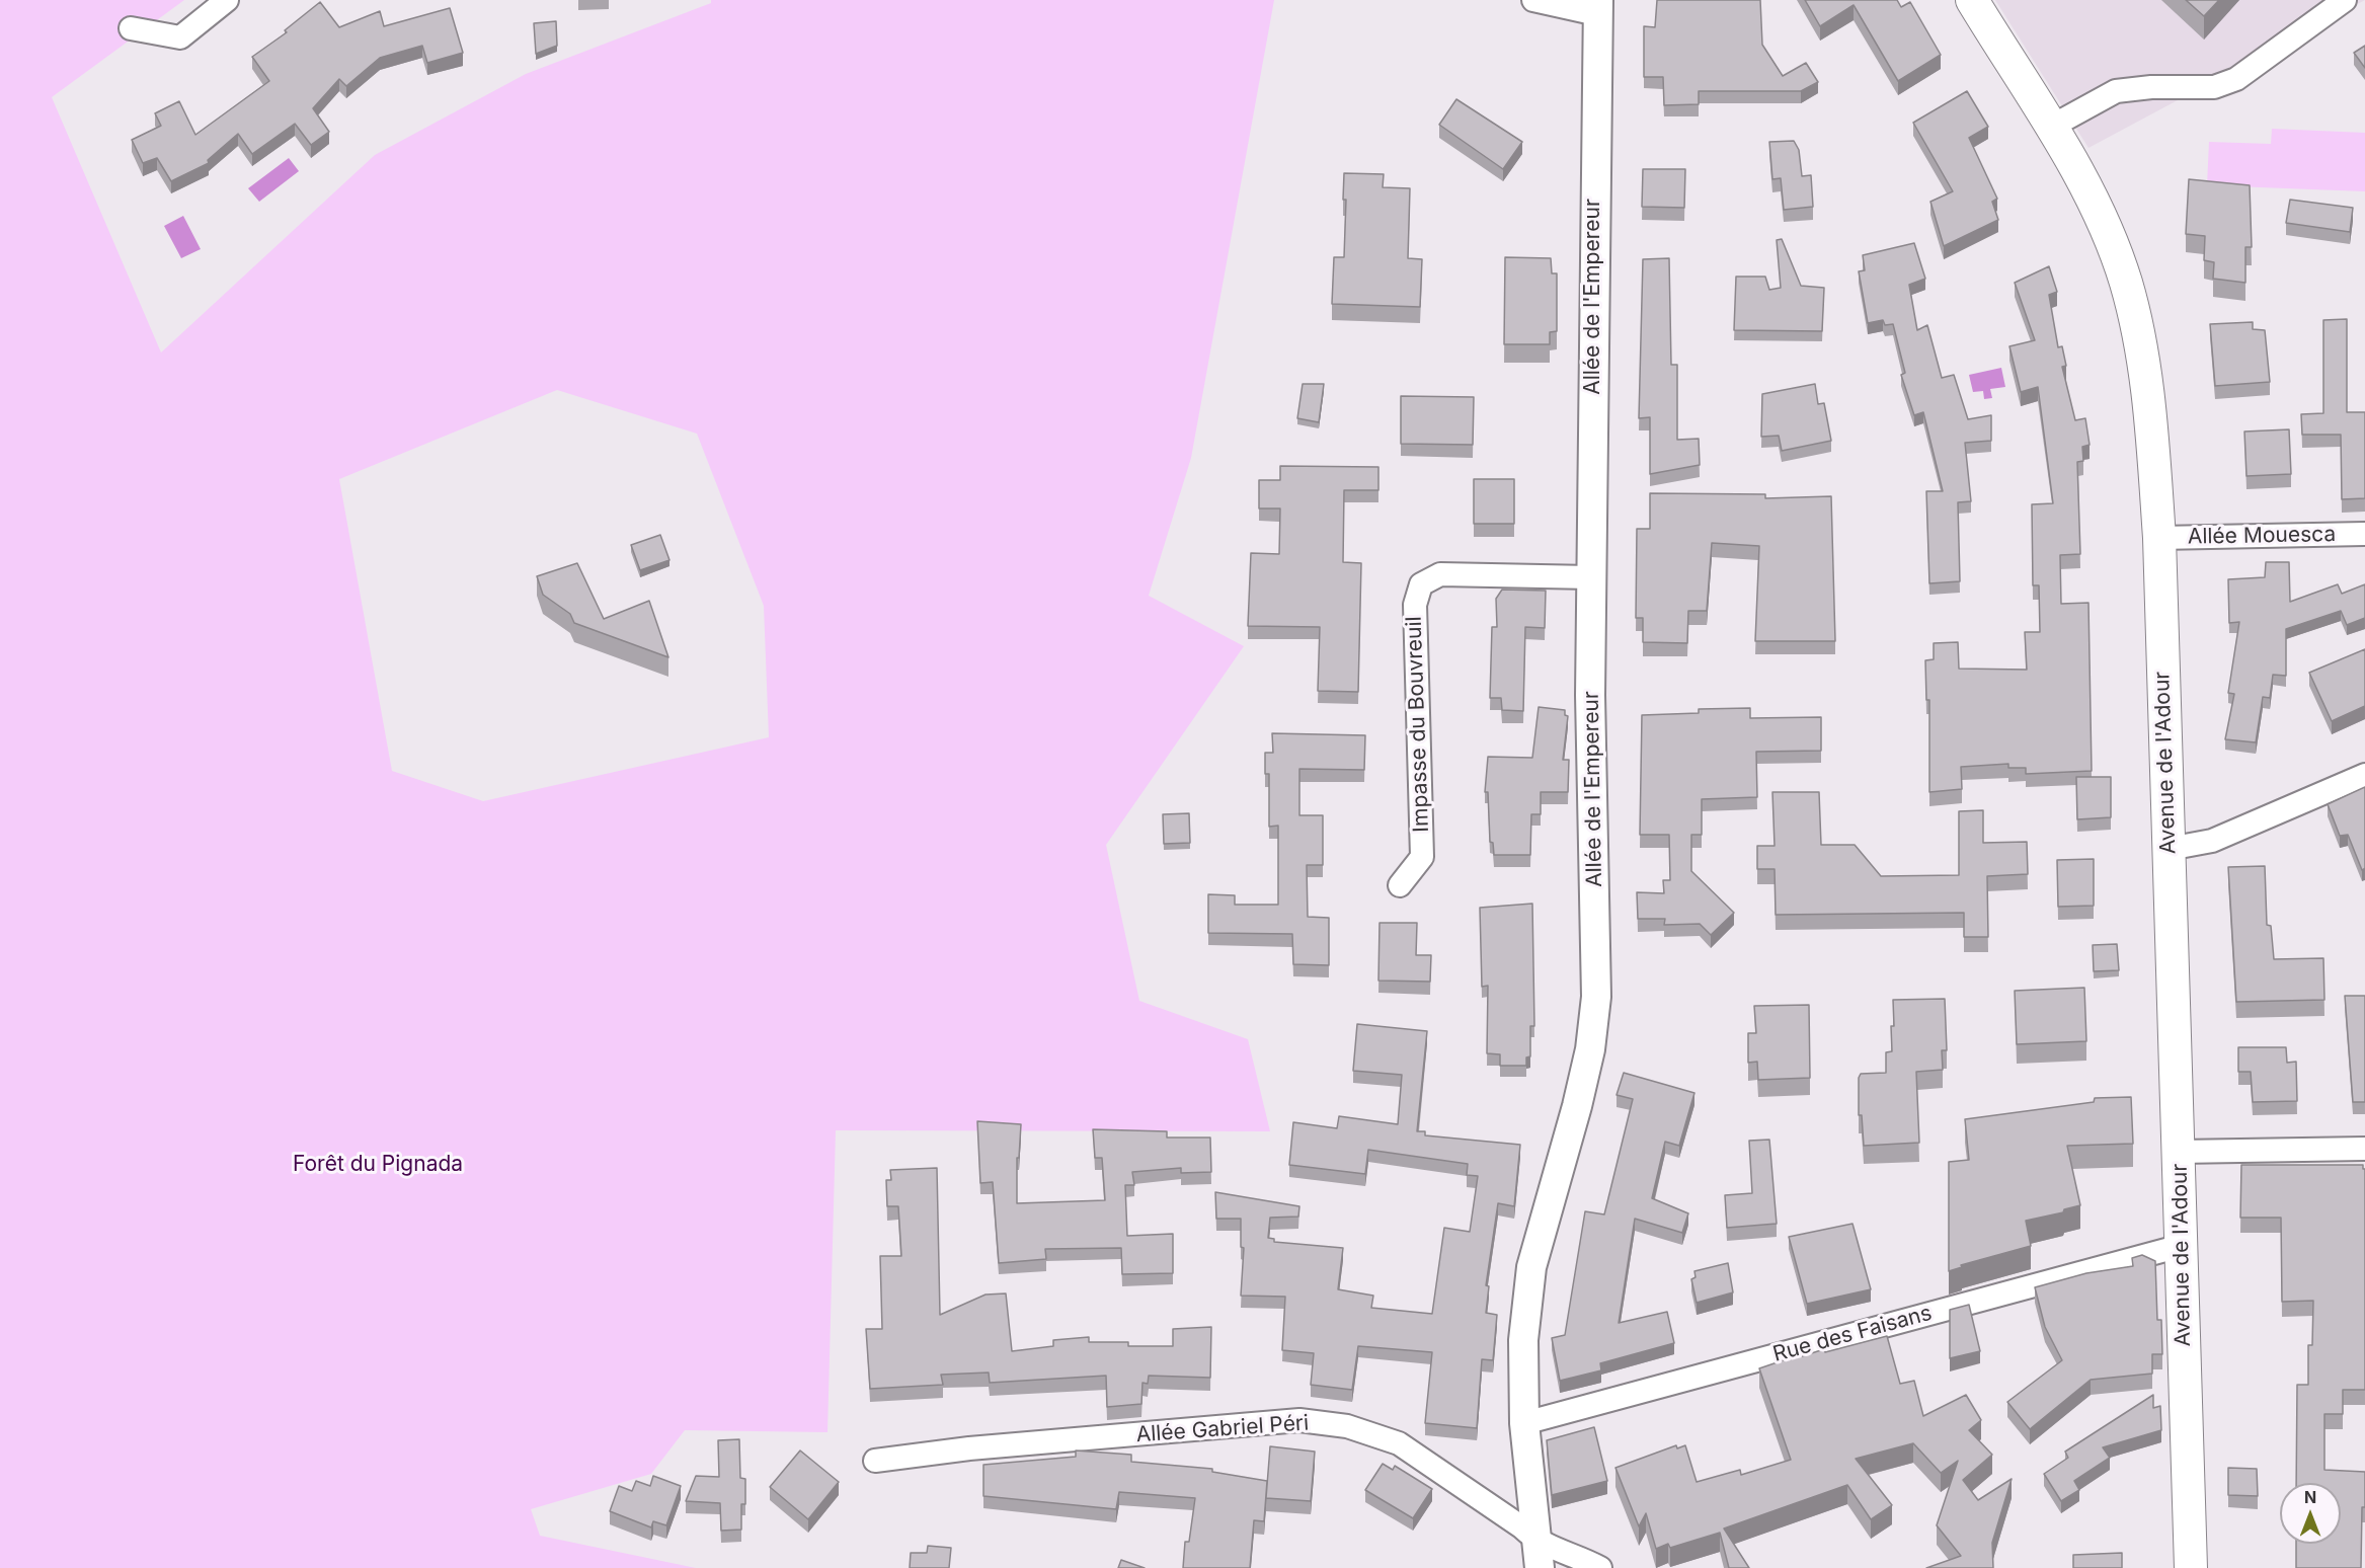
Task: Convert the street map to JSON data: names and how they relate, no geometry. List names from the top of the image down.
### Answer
{
  "streets": {
    "main road": ["Avenue de l'Adour"],
    "street": [
      "Allée de l'Empereur",
      "Allée Mouesca",
      "Impasse du Bouvreuil",
      "Rue des Faisans",
      "Allée Gabriel Péri"
    ]
  },
  "crossings": [
    ["Allée de l'Empereur", "Impasse du Bouvreuil"],
    ["Allée de l'Empereur", "Rue des Faisans"],
    ["Allée de l'Empereur", "Allée Gabriel Péri"],
    ["Allée Mouesca", "Avenue de l'Adour"],
    ["Avenue de l'Adour", "Rue des Faisans"]
  ],
  "parks": ["Forêt du Pignada"],
  "north": "top"
}
